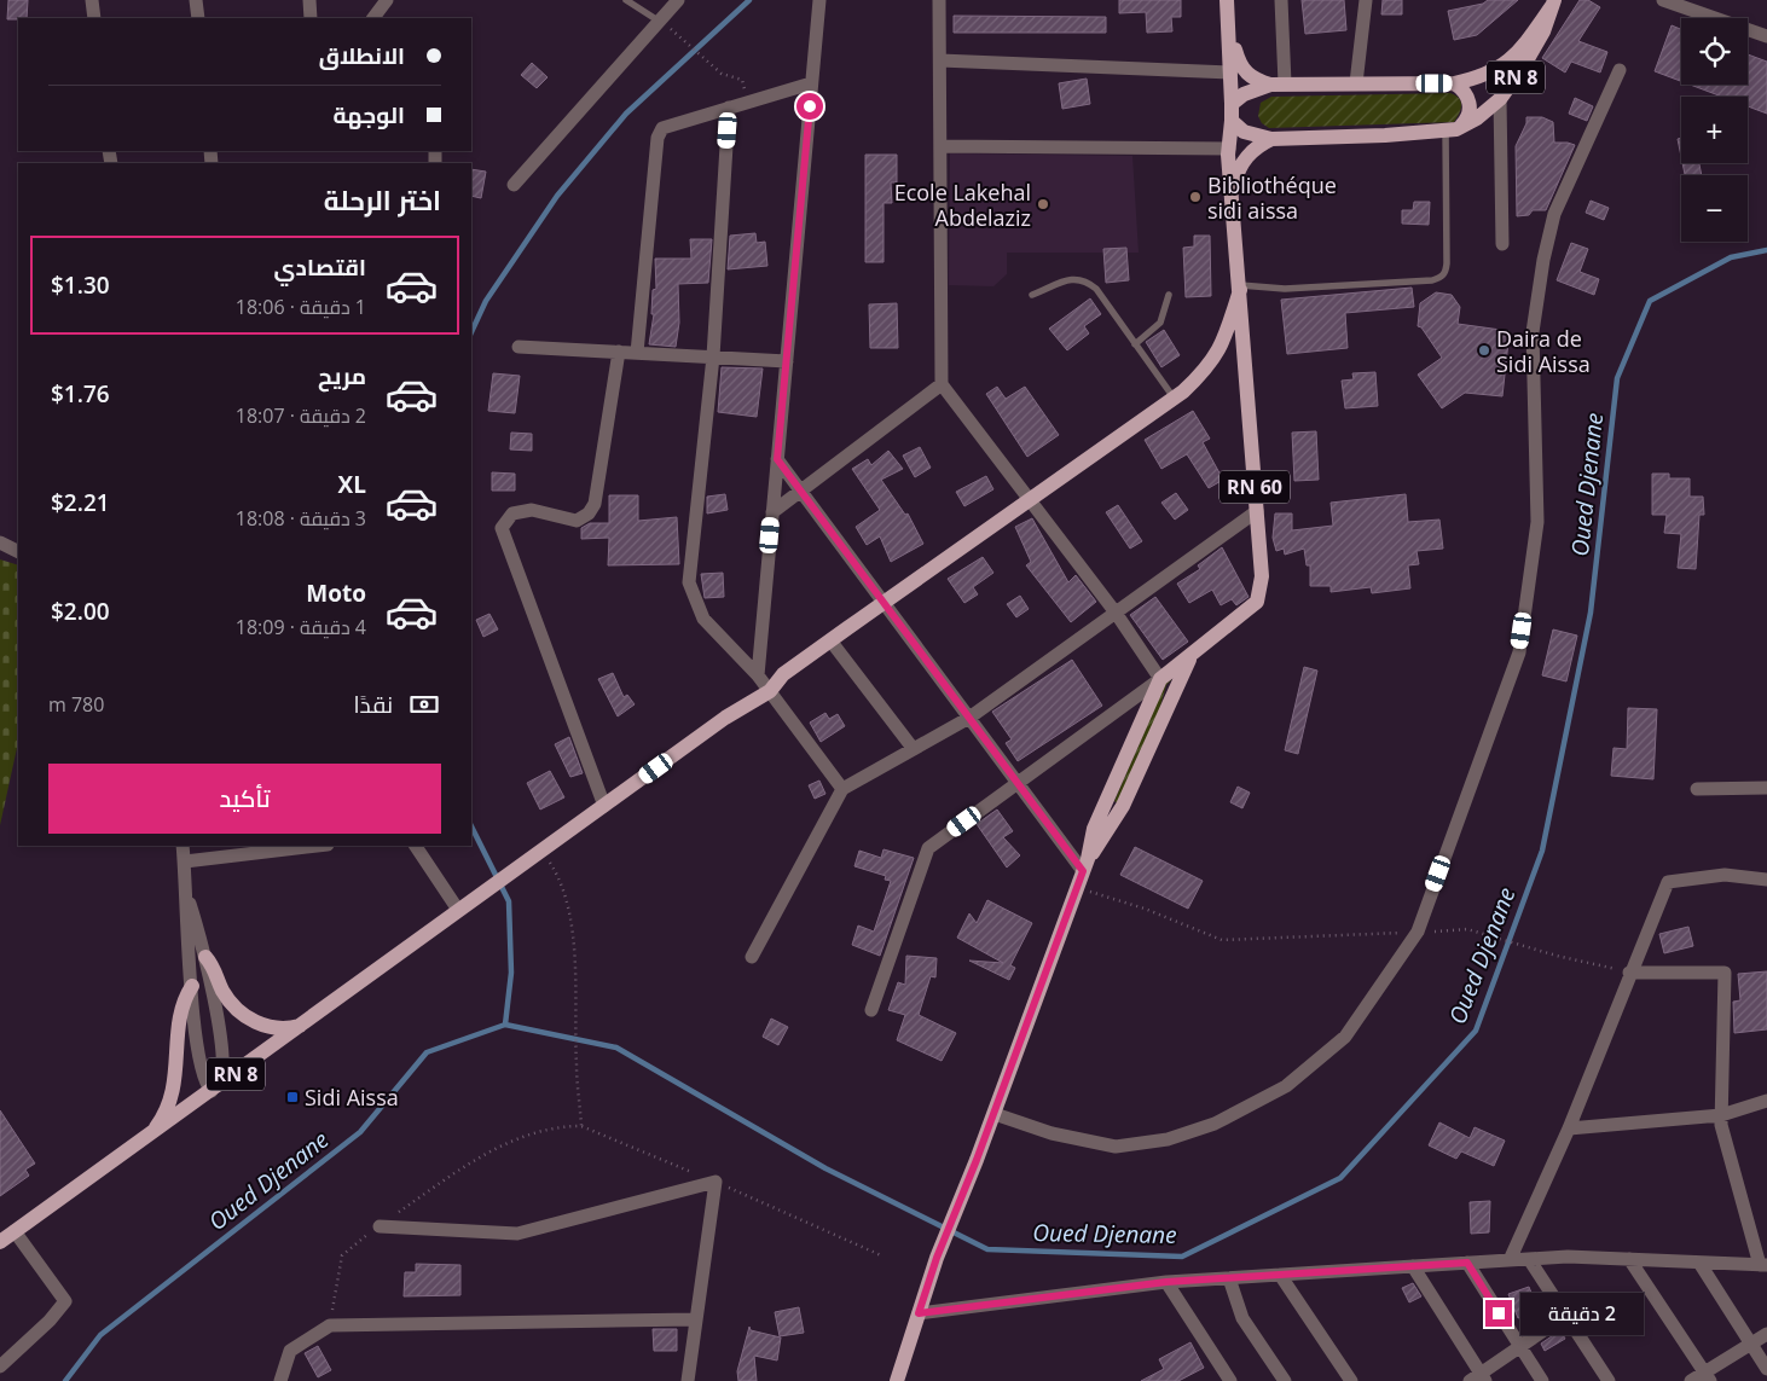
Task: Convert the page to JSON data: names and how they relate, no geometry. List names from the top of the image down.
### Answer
{
  "streets": {
    "main road": ["RN 8", "RN 60"]
  },
  "crossings": [
    ["RN 8", "RN 60"]
  ],
  "water": ["Oued Djenane"],
  "places": {
    "other": ["Bibliothéque sidi aissa", "Ecole Lakehal Abdelaziz", "Daira de Sidi Aissa"],
    "transit": ["Sidi Aissa"]
  },
  "page": {
    "map_buttons": ["+", "−"],
    "banner": ["الانطلاق", "الوجهة"],
    "heading": "اختر الرحلة",
    "list": [
      {
        "name": "اقتصادي",
        "note": "1 دقيقة · 18:06",
        "value": "$1.30"
      },
      {
        "name": "مريح",
        "note": "2 دقيقة · 18:07",
        "value": "$1.76"
      },
      {
        "name": "XL",
        "note": "3 دقيقة · 18:08",
        "value": "$2.21"
      },
      {
        "name": "Moto",
        "note": "4 دقيقة · 18:09",
        "value": "$2.00"
      }
    ],
    "pay": ["نقدًا", "780 m"],
    "buttons": "تأكيد",
    "bubble": "2 دقيقة"
  }
}
